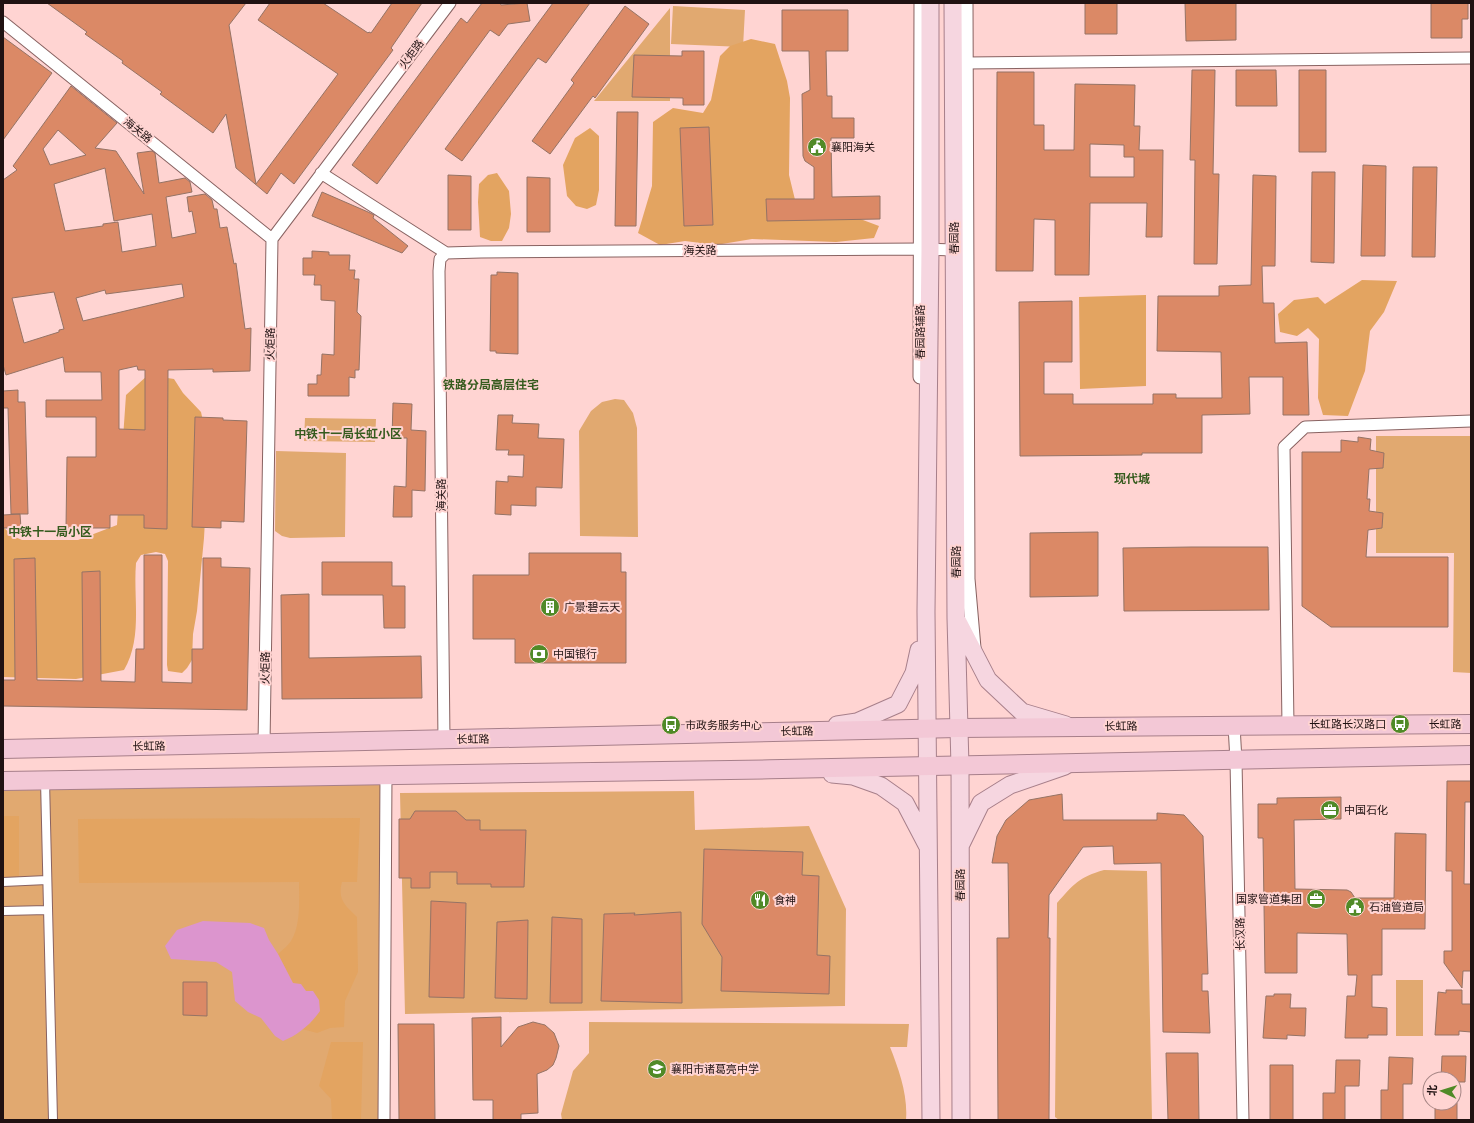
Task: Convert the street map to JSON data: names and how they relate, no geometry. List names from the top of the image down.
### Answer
{
  "streets": {
    "highway": ["长虹路"],
    "main road": ["春园路"],
    "street": [
      "火炬路",
      "海关路",
      "春园路辅路",
      "长汉路"
    ]
  },
  "crossings": [
    ["火炬路", "海关路"],
    ["火炬路", "长虹路"],
    ["海关路", "春园路"],
    ["海关路", "春园路辅路"],
    ["海关路", "长虹路"],
    ["春园路", "长虹路"],
    ["长虹路", "长汉路"]
  ],
  "districts": [
    "铁路分局高层住宅",
    "中铁十一局长虹小区",
    "现代城",
    "中铁十一局小区"
  ],
  "places": {
    "public building": ["襄阳海关", "石油管道局"],
    "building": ["广景·碧云天"],
    "bank": ["中国银行"],
    "bus stop": ["长虹路长汉路口", "市政务服务中心"],
    "office": ["中国石化", "国家管道集团"],
    "restaurant": ["食神"],
    "school or university": ["襄阳市诸葛亮中学"]
  },
  "north": "left"
}
